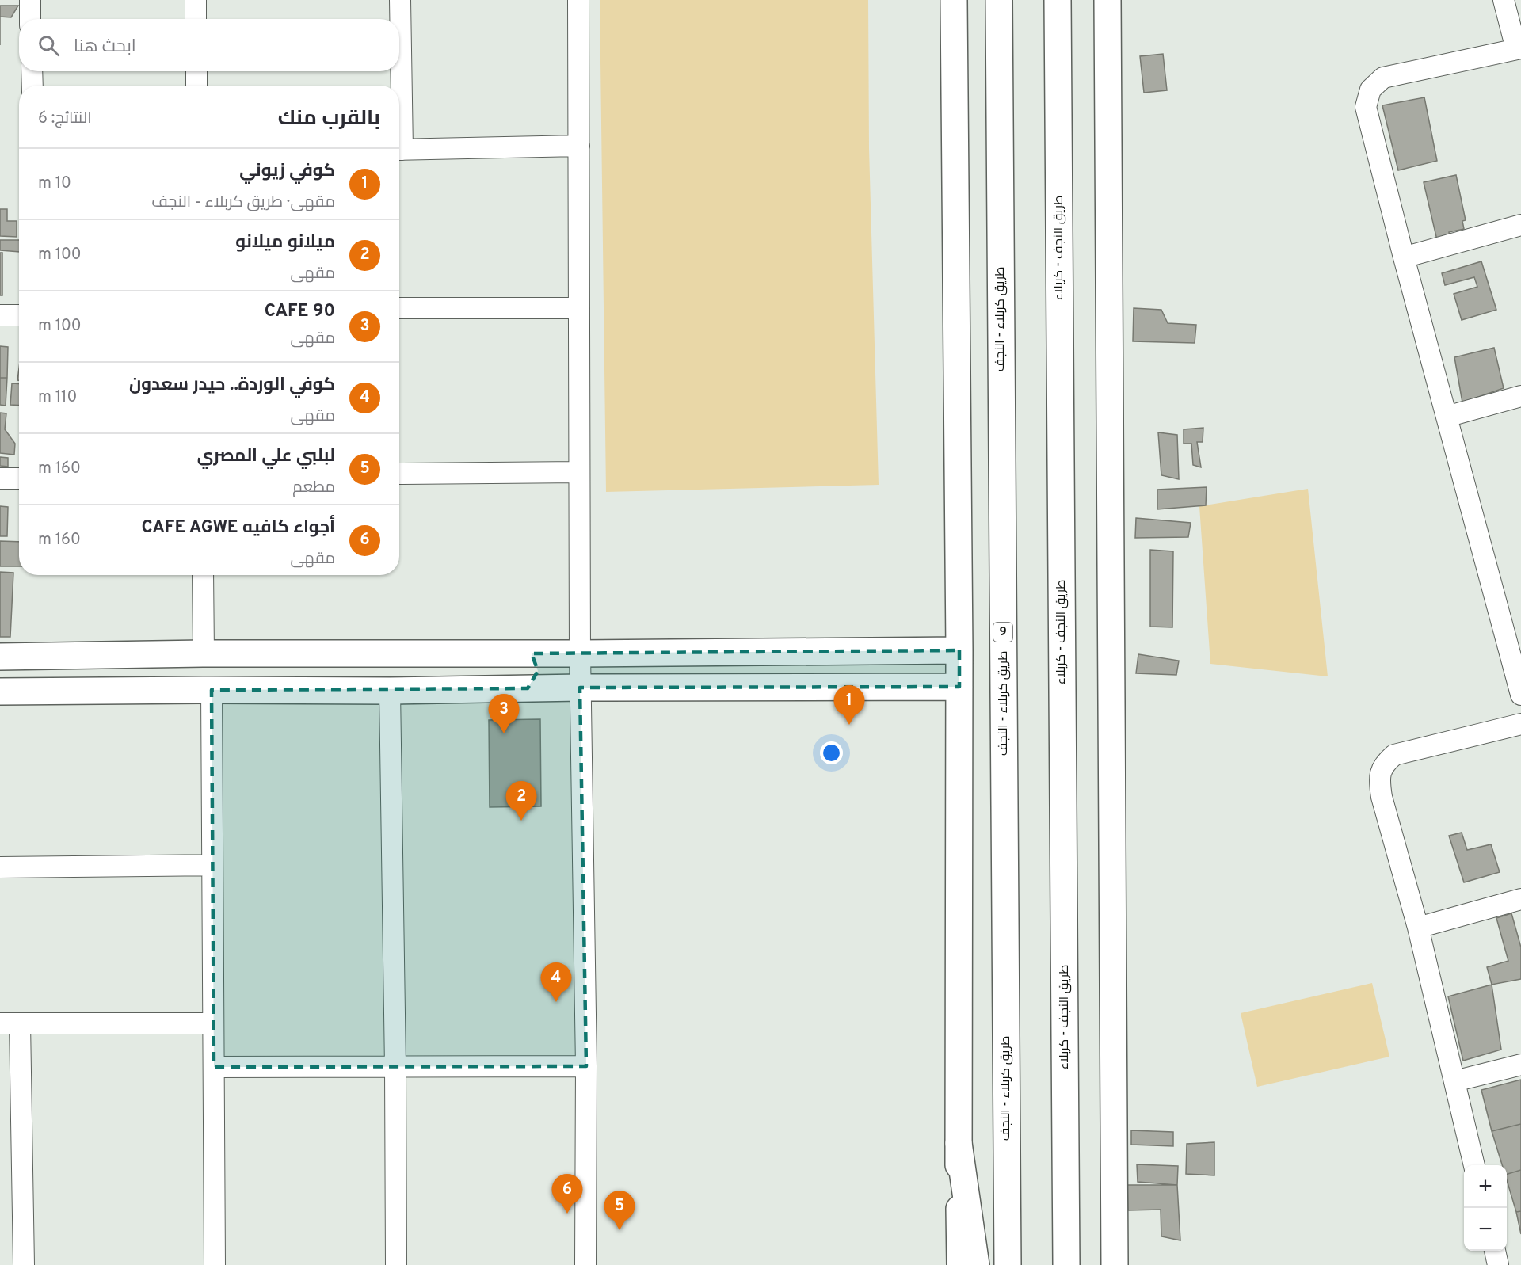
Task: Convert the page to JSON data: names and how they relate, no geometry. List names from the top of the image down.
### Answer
{
  "streets": {
    "main road": ["طريق النجف - کربلاء", "طريق کربلاء - النجف", "9"]
  },
  "page": {
    "search": "ابحث هنا",
    "heading": ["بالقرب منك", "النتائج: 6"],
    "list": [
      {
        "mark": "1",
        "name": "كوفي زيوني",
        "note": "مقهى · طريق کربلاء - النجف",
        "value": "10 m"
      },
      {
        "mark": "2",
        "name": "ميلانو ميلانو",
        "note": "مقهى",
        "value": "100 m"
      },
      {
        "mark": "3",
        "name": "90 CAFE",
        "note": "مقهى",
        "value": "100 m"
      },
      {
        "mark": "4",
        "name": "كوفي الوردة.. حيدر سعدون",
        "note": "مقهى",
        "value": "110 m"
      },
      {
        "mark": "5",
        "name": "لبلبي علي المصري",
        "note": "مطعم",
        "value": "160 m"
      },
      {
        "mark": "6",
        "name": "أجواء كافيه CAFE AGWE",
        "note": "مقهى",
        "value": "160 m"
      }
    ],
    "pins": [
      "1",
      "3",
      "2",
      "4",
      "6",
      "5"
    ],
    "map_buttons": ["+", "−"]
  }
}
